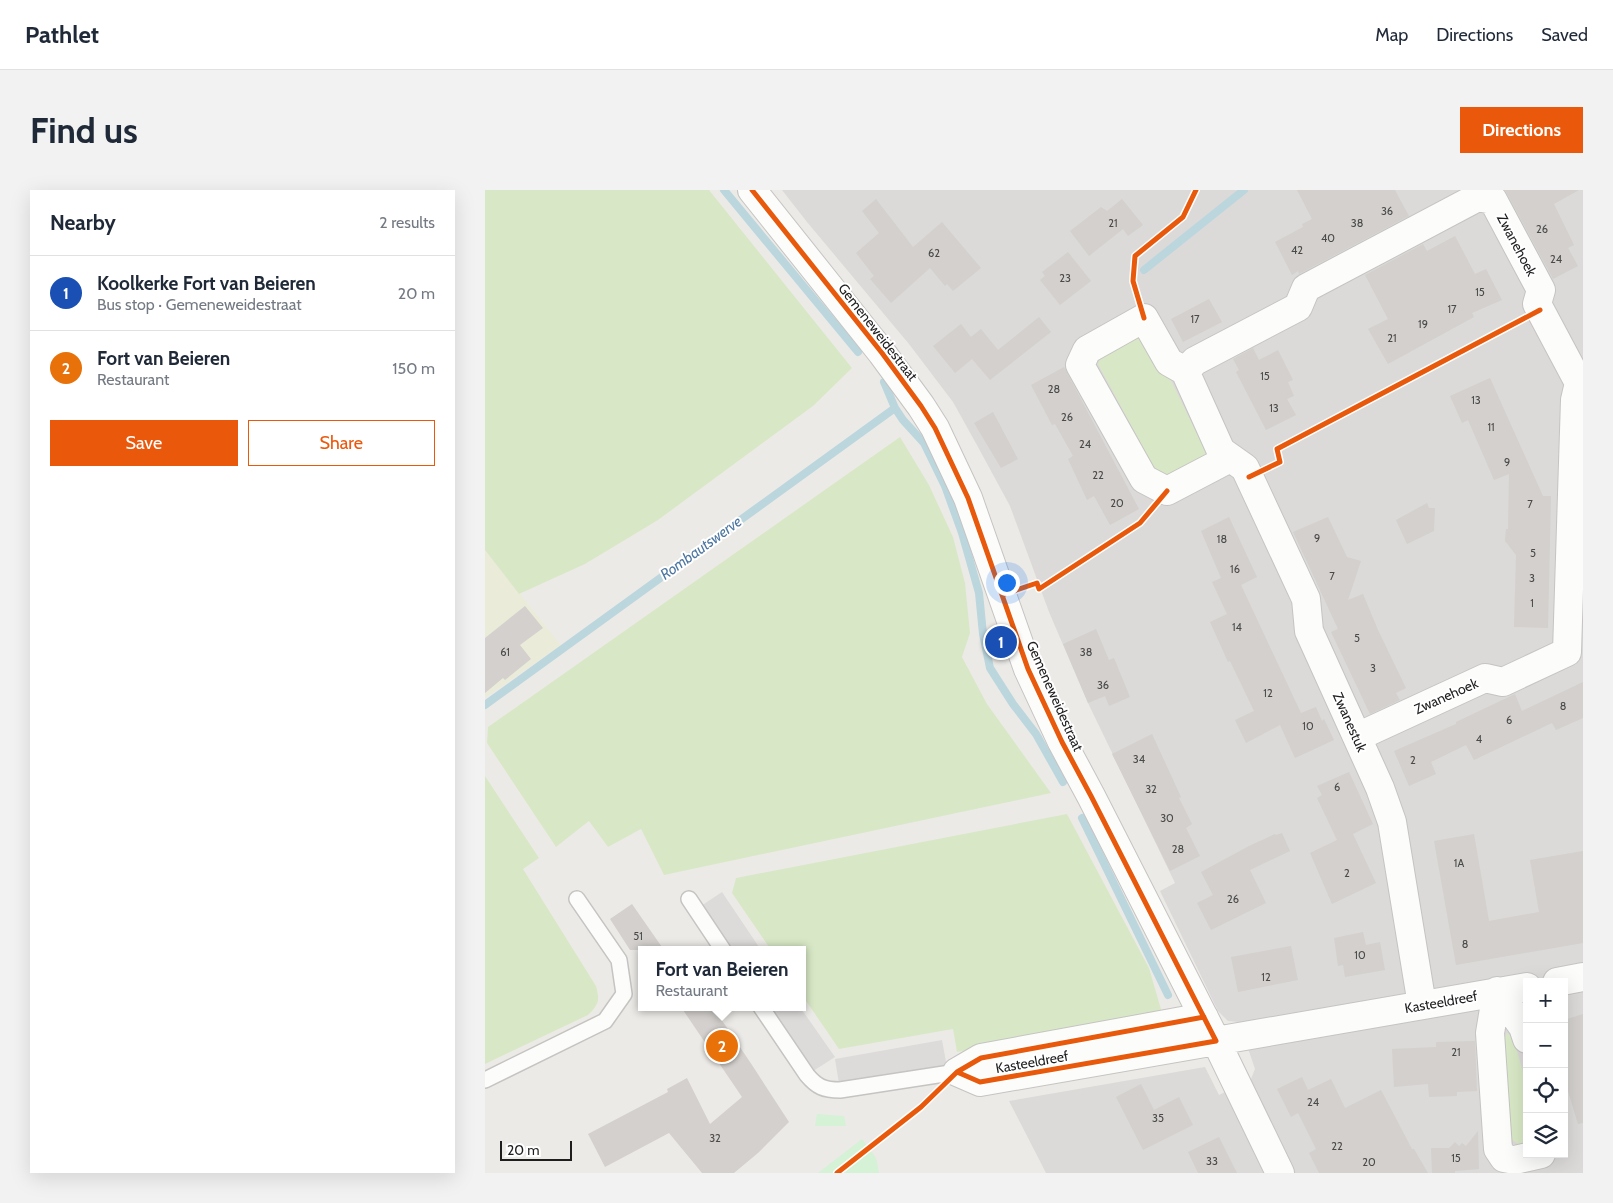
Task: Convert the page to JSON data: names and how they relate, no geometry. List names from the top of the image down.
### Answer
{
  "streets": {
    "street": [
      "Zwanehoek",
      "Gemeneweidestraat",
      "Zwanestuk",
      "Kasteeldreef"
    ]
  },
  "crossings": [
    ["Zwanehoek", "Zwanestuk"],
    ["Gemeneweidestraat", "Kasteeldreef"],
    ["Zwanestuk", "Kasteeldreef"]
  ],
  "water": ["Rombautswerve"],
  "house_numbers": [
    "36",
    "21",
    "38",
    "26",
    "40",
    "42",
    "62",
    "24",
    "23",
    "15",
    "17",
    "17",
    "19",
    "21",
    "15",
    "28",
    "13",
    "13",
    "26",
    "11",
    "24",
    "9",
    "22",
    "20",
    "7",
    "9",
    "18",
    "5",
    "16",
    "7",
    "3",
    "1",
    "14",
    "5",
    "61",
    "38",
    "3",
    "36",
    "12",
    "8",
    "6",
    "10",
    "4",
    "34",
    "2",
    "6",
    "32",
    "30",
    "28",
    "1A",
    "2",
    "26",
    "51",
    "8",
    "10",
    "12",
    "21",
    "24",
    "35",
    "32",
    "22",
    "15",
    "33",
    "20"
  ],
  "scale_bar": "20 m",
  "page": {
    "header": "Pathlet",
    "nav": ["Map", "Directions", "Saved"],
    "buttons": [
      "Directions",
      ["Save", "Share"]
    ],
    "title": "Find us",
    "heading": ["Nearby", "2 results"],
    "list": [
      {
        "mark": "1",
        "name": "Koolkerke Fort van Beieren",
        "note": "Bus stop · Gemeneweidestraat",
        "value": "20 m"
      },
      {
        "mark": "2",
        "name": "Fort van Beieren",
        "note": "Restaurant",
        "value": "150 m"
      }
    ],
    "pins": ["1", "2"],
    "popup": ["Fort van Beieren", "Restaurant"],
    "map_buttons": ["+", "−"],
    "scale": "20 m"
  }
}
